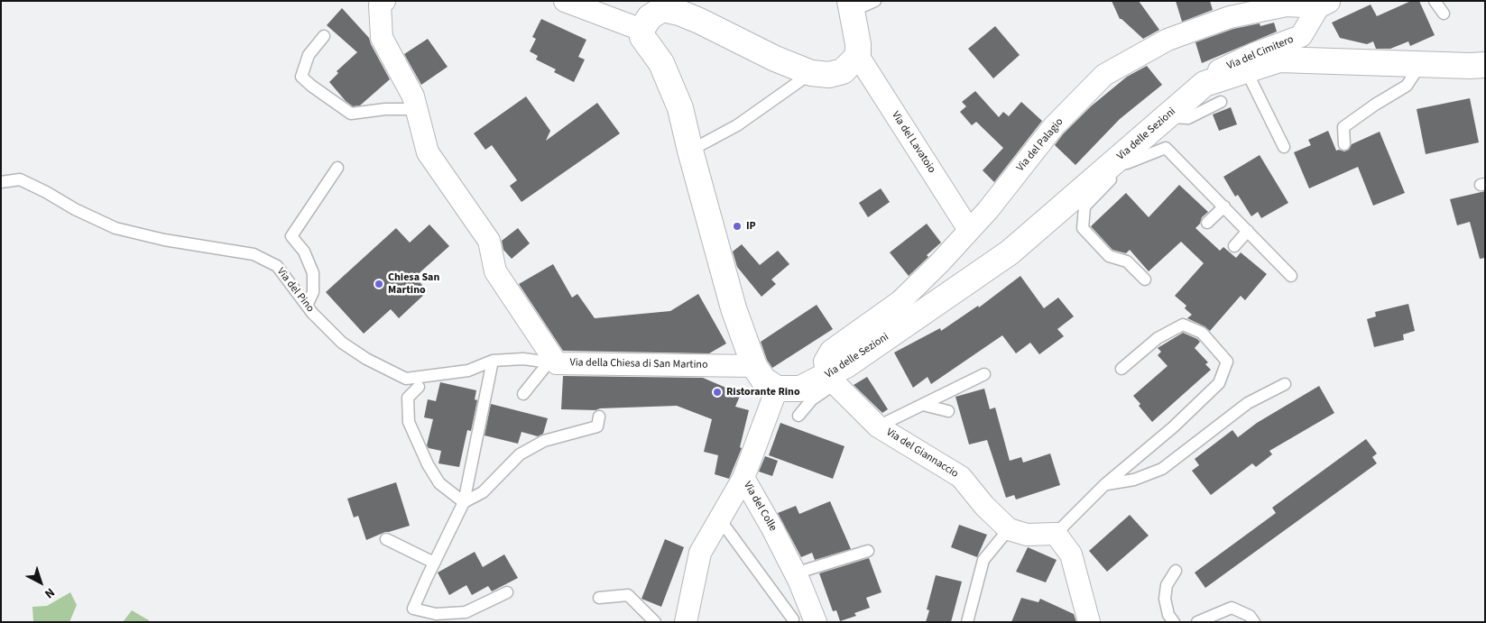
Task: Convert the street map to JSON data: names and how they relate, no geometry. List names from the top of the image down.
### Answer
{
  "streets": {
    "street": [
      "Via del Cimitero",
      "Via delle Sezioni",
      "Via del Lavatoio",
      "Via del Palagio",
      "Via della Chiesa di San Martino",
      "Via del Giannaccio",
      "Via del Colle"
    ],
    "lane": ["Via del Pino"]
  },
  "crossings": [
    ["Via del Cimitero", "Via delle Sezioni"],
    ["Via del Cimitero", "Via del Palagio"],
    ["Via delle Sezioni", "Via del Palagio"],
    ["Via delle Sezioni", "Via del Giannaccio"],
    ["Via delle Sezioni", "Via del Colle"],
    ["Via del Lavatoio", "Via del Palagio"],
    ["Via del Palagio", "Via del Giannaccio"],
    ["Via del Pino", "Via della Chiesa di San Martino"]
  ],
  "places": ["IP", "Chiesa San Martino", "Ristorante Rino"],
  "north": "bottom right"
}
